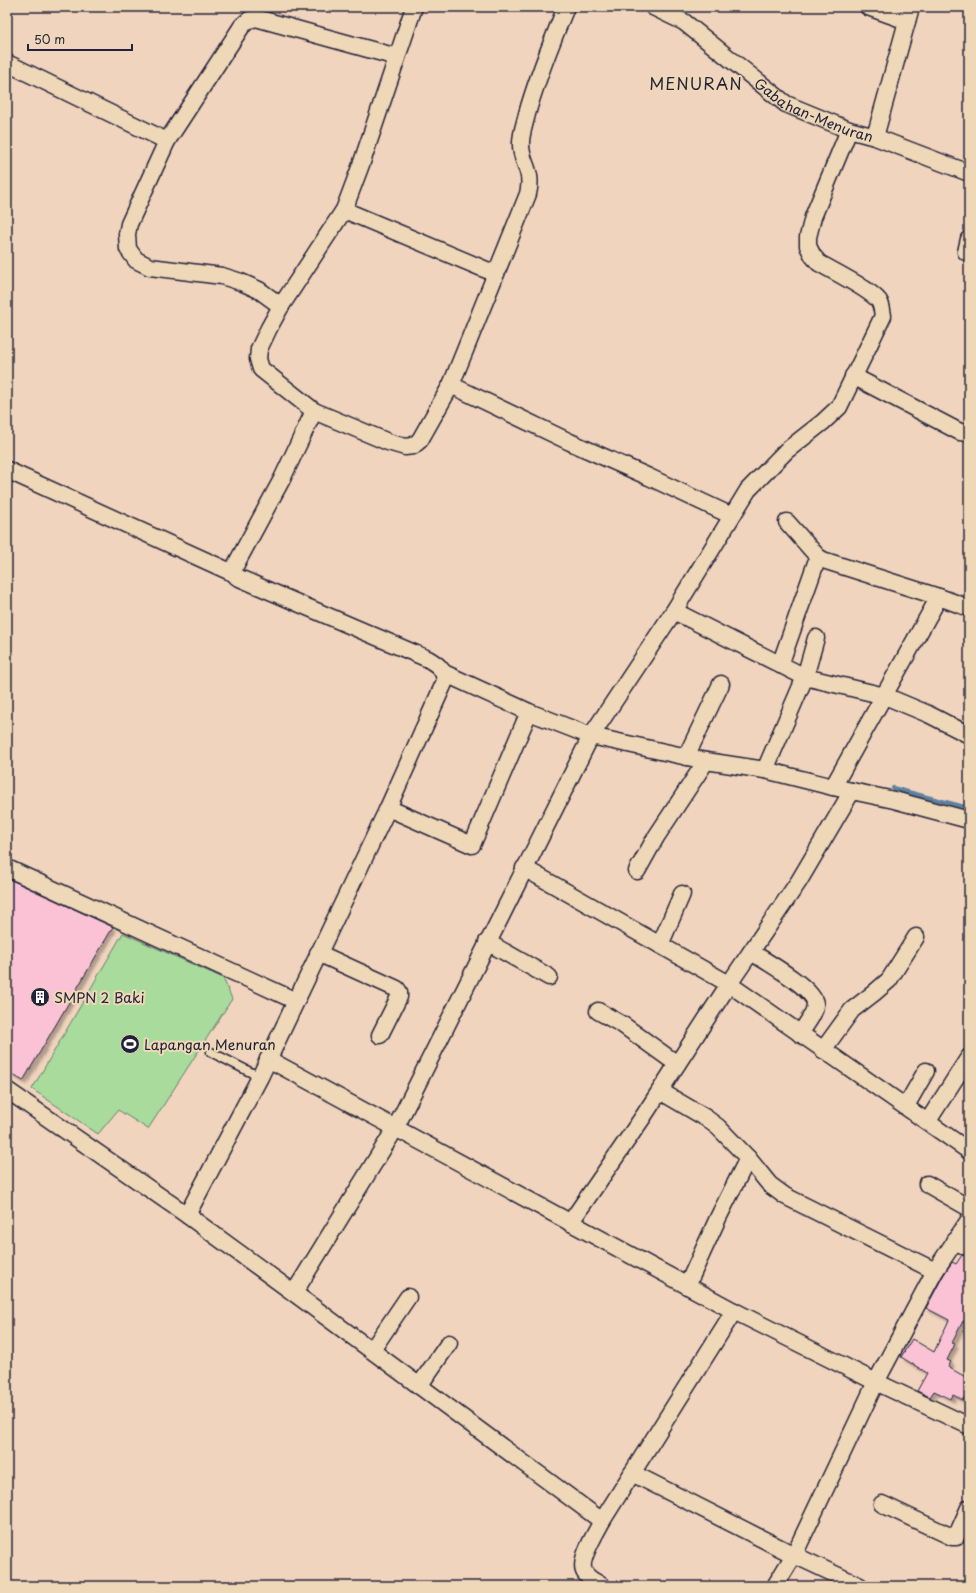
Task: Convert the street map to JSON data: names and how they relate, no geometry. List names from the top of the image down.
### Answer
{
  "streets": {
    "street": ["Gabahan-Menuran"]
  },
  "districts": ["MENURAN"],
  "places": {
    "building": ["SMPN 2 Baki"],
    "sports": ["Lapangan Menuran"]
  },
  "scale_bar": "50 m"
}
